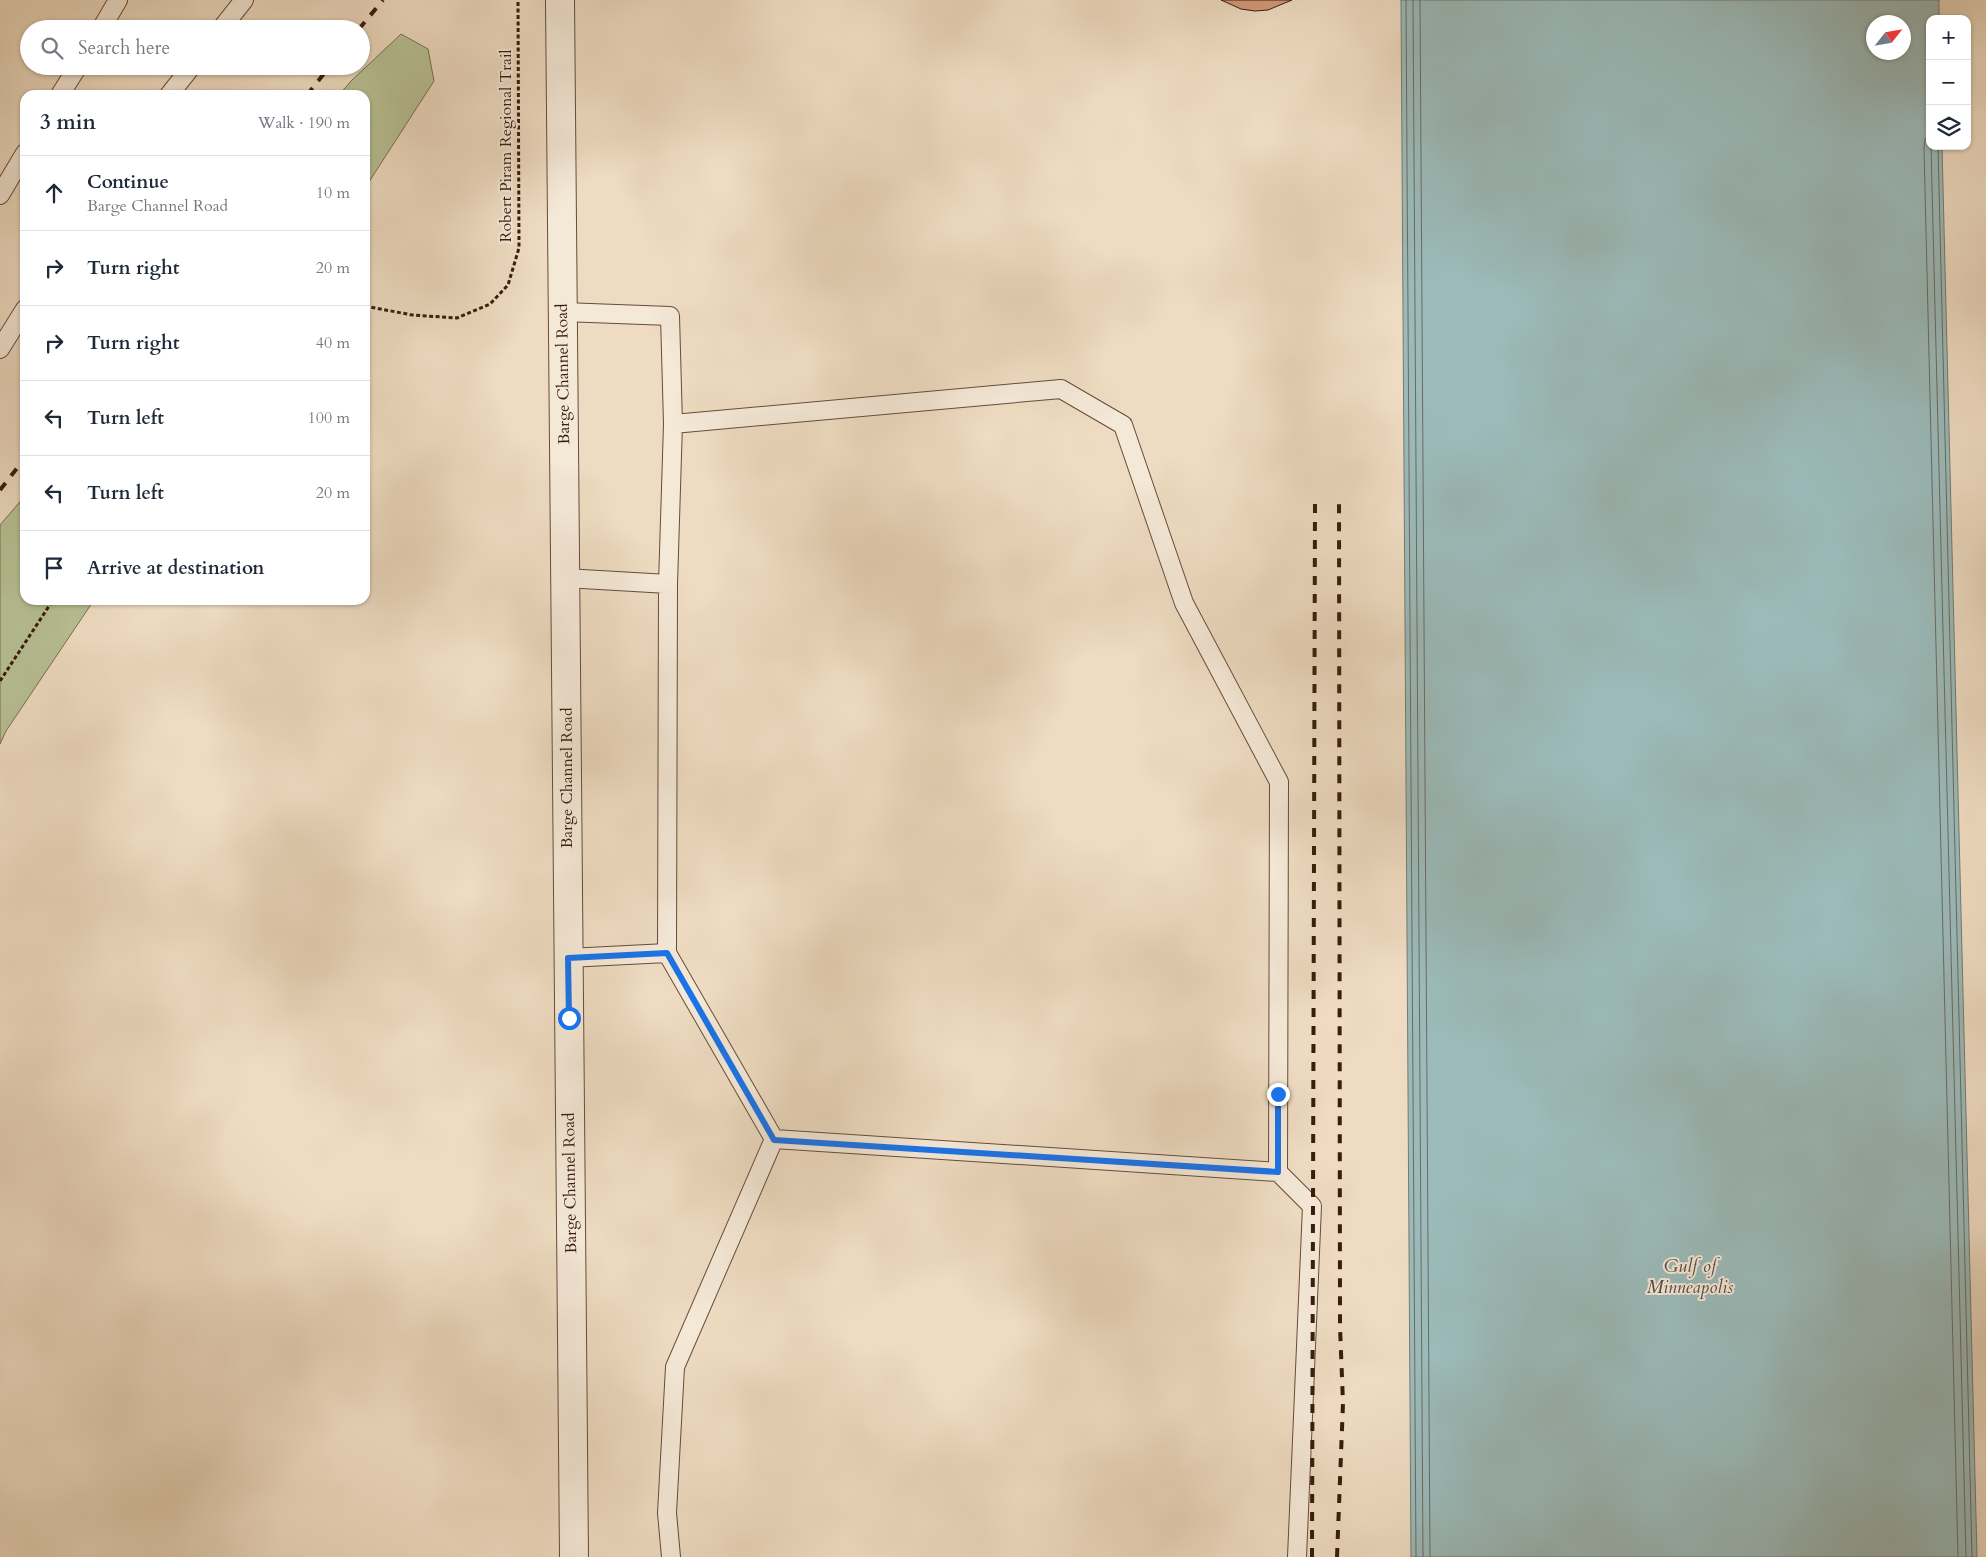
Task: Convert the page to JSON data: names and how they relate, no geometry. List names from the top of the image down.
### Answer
{
  "streets": {
    "street": ["Barge Channel Road"],
    "path": ["Robert Piram Regional Trail"]
  },
  "water": ["Gulf of Minneapolis"],
  "north": "top right",
  "page": {
    "map_buttons": ["+", "−"],
    "search": "Search here",
    "heading": ["3 min", "Walk · 190 m"],
    "list": [
      ["Continue", "Barge Channel Road", "10 m"],
      ["Turn right", "20 m"],
      ["Turn right", "40 m"],
      ["Turn left", "100 m"],
      ["Turn left", "20 m"],
      "Arrive at destination"
    ]
  }
}
